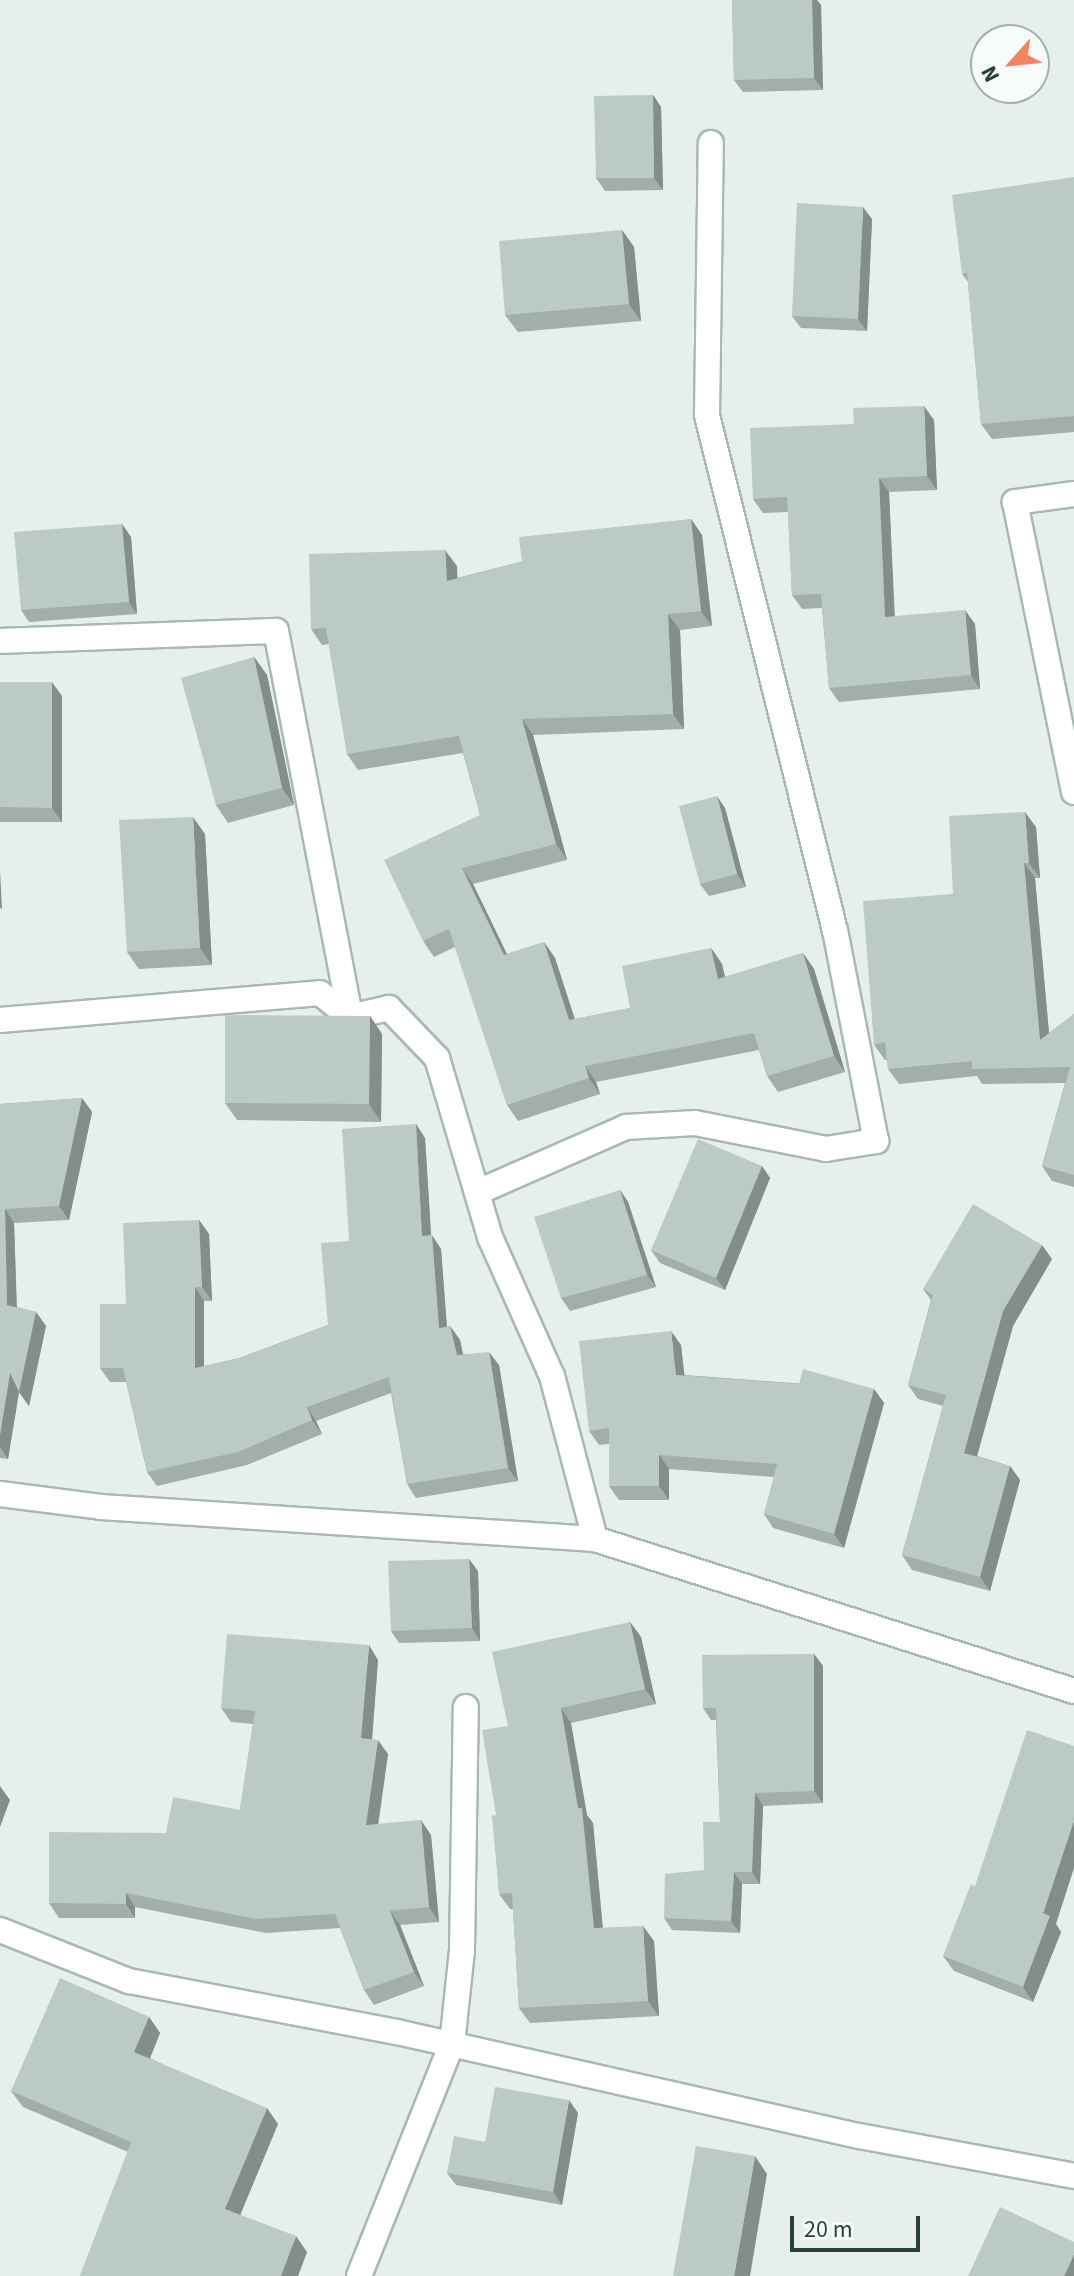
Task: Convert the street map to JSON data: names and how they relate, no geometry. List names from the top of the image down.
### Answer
{
  "scale_bar": "20 m",
  "north": "bottom left"
}
